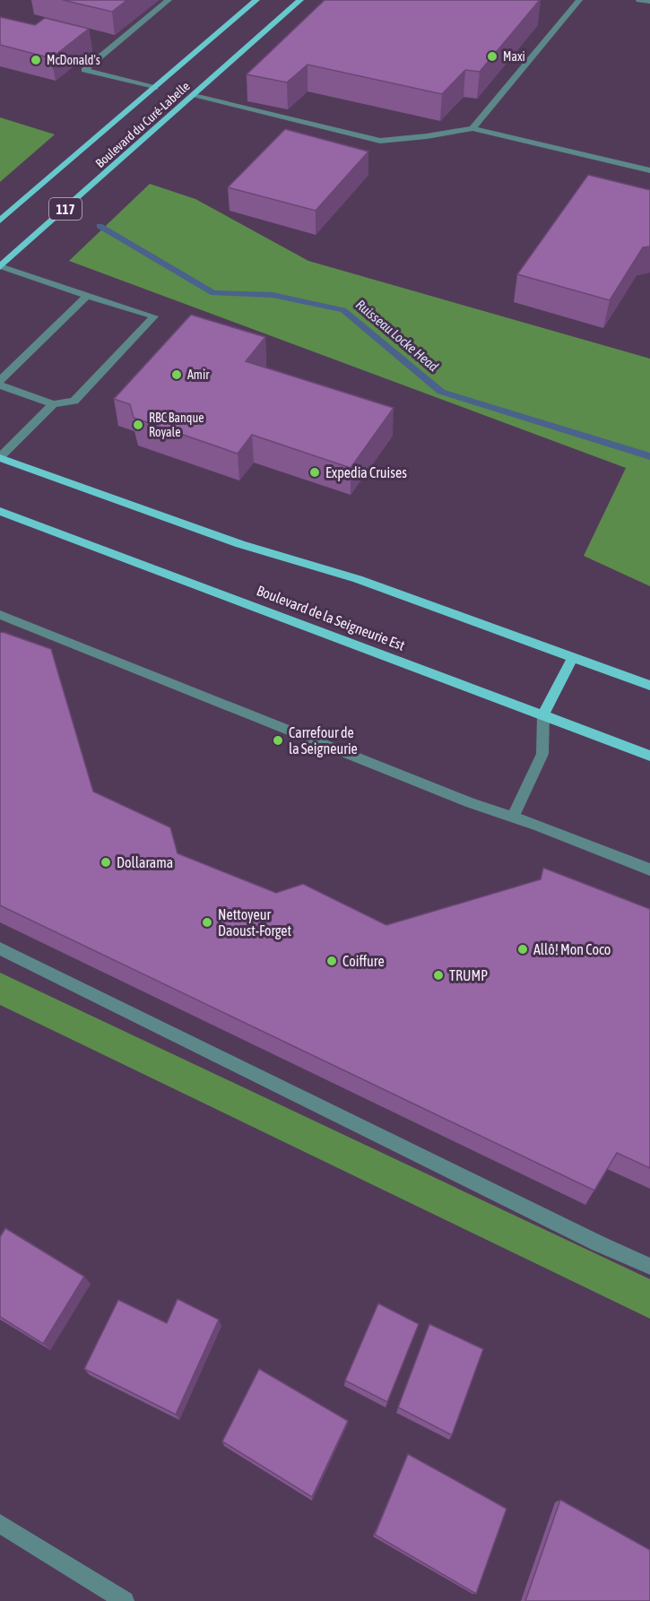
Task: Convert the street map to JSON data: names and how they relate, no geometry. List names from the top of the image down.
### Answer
{
  "streets": {
    "main road": ["Boulevard du Curé-Labelle", "117", "Boulevard de la Seigneurie Est"]
  },
  "water": ["Ruisseau Locke Head"],
  "places": [
    "Maxi",
    "McDonald's",
    "Amir",
    "RBC Banque Royale",
    "Expedia Cruises",
    "Carrefour de la Seigneurie",
    "Dollarama",
    "Nettoyeur Daoust-Forget",
    "Allô! Mon Coco",
    "Coiffure",
    "TRUMP"
  ]
}
